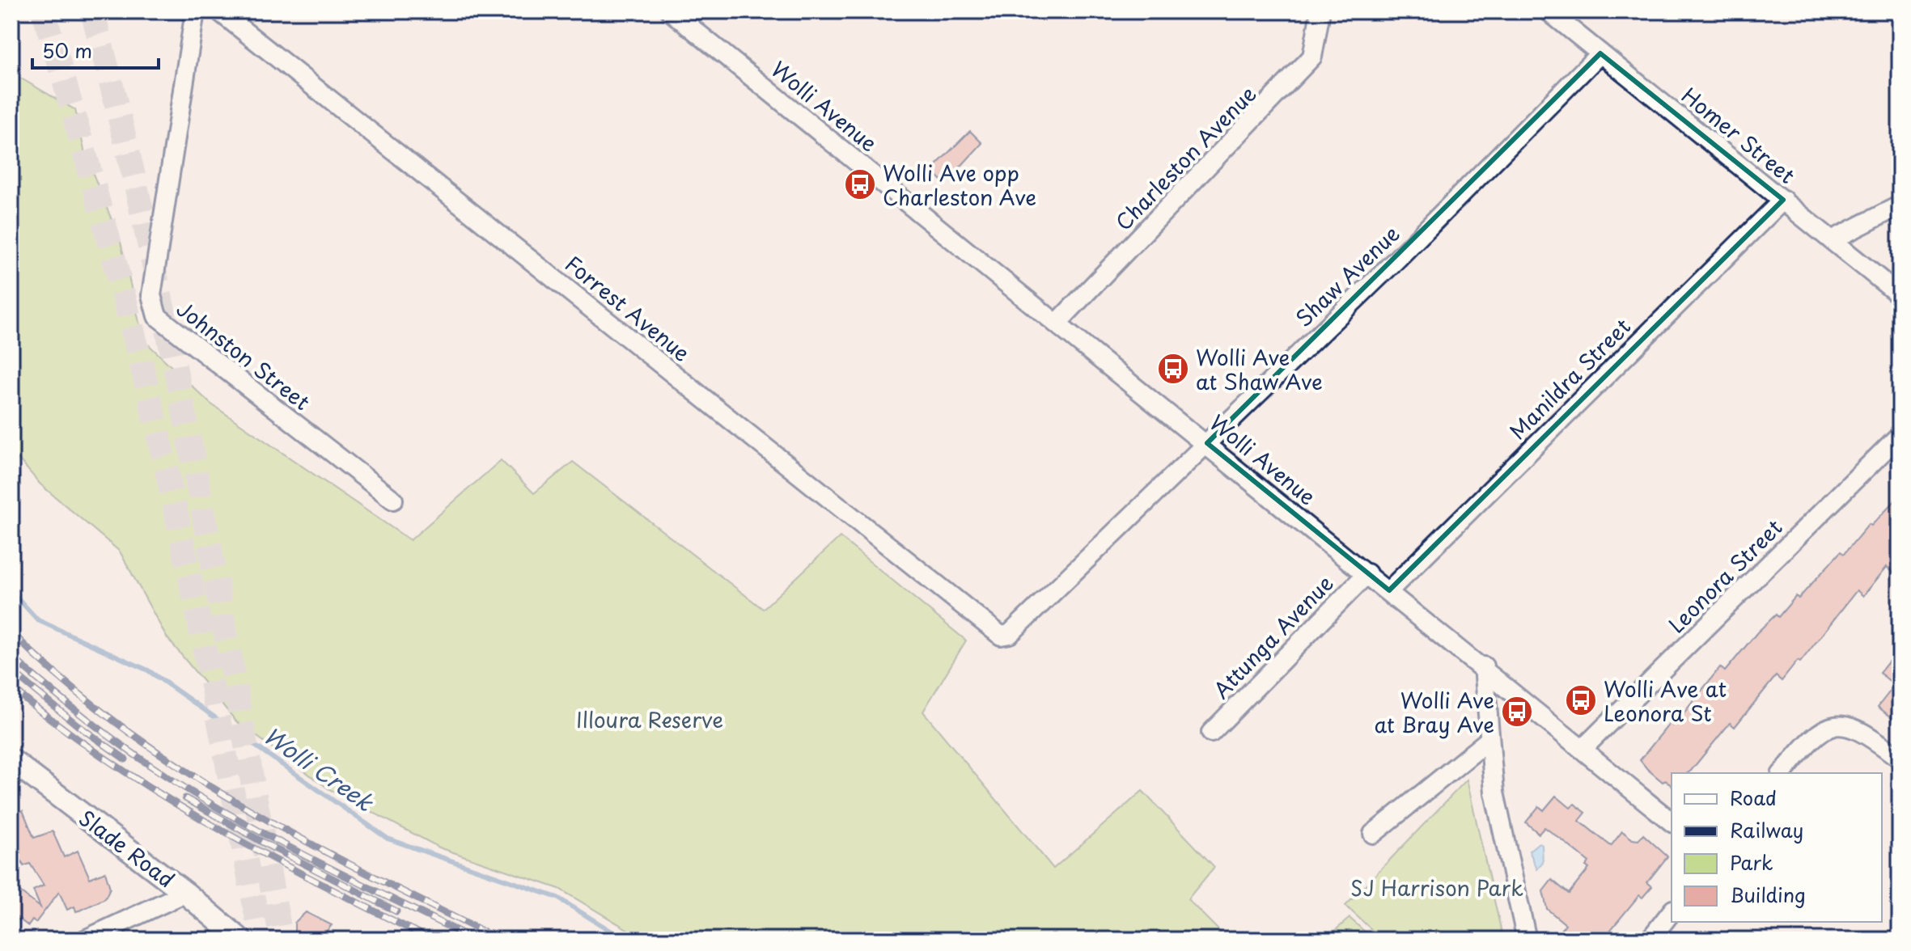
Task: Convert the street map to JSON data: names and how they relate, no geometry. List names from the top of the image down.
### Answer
{
  "streets": {
    "main road": ["Slade Road"],
    "street": [
      "Wolli Avenue",
      "Homer Street",
      "Charleston Avenue",
      "Shaw Avenue",
      "Forrest Avenue",
      "Johnston Street",
      "Manildra Street",
      "Leonora Street",
      "Attunga Avenue"
    ]
  },
  "crossings": [
    ["Wolli Avenue", "Charleston Avenue"],
    ["Wolli Avenue", "Shaw Avenue"],
    ["Wolli Avenue", "Manildra Street"],
    ["Wolli Avenue", "Leonora Street"],
    ["Wolli Avenue", "Attunga Avenue"],
    ["Homer Street", "Shaw Avenue"],
    ["Homer Street", "Manildra Street"],
    ["Shaw Avenue", "Forrest Avenue"]
  ],
  "water": ["Wolli Creek"],
  "parks": ["Illoura Reserve", "SJ Harrison Park"],
  "places": {
    "bus stop": [
      "Wolli Ave opp Charleston Ave",
      "Wolli Ave at Shaw Ave",
      "Wolli Ave at Leonora St",
      "Wolli Ave at Bray Ave"
    ]
  },
  "legend": [
    "Road",
    "Railway",
    "Park",
    "Building"
  ],
  "scale_bar": "50 m"
}
